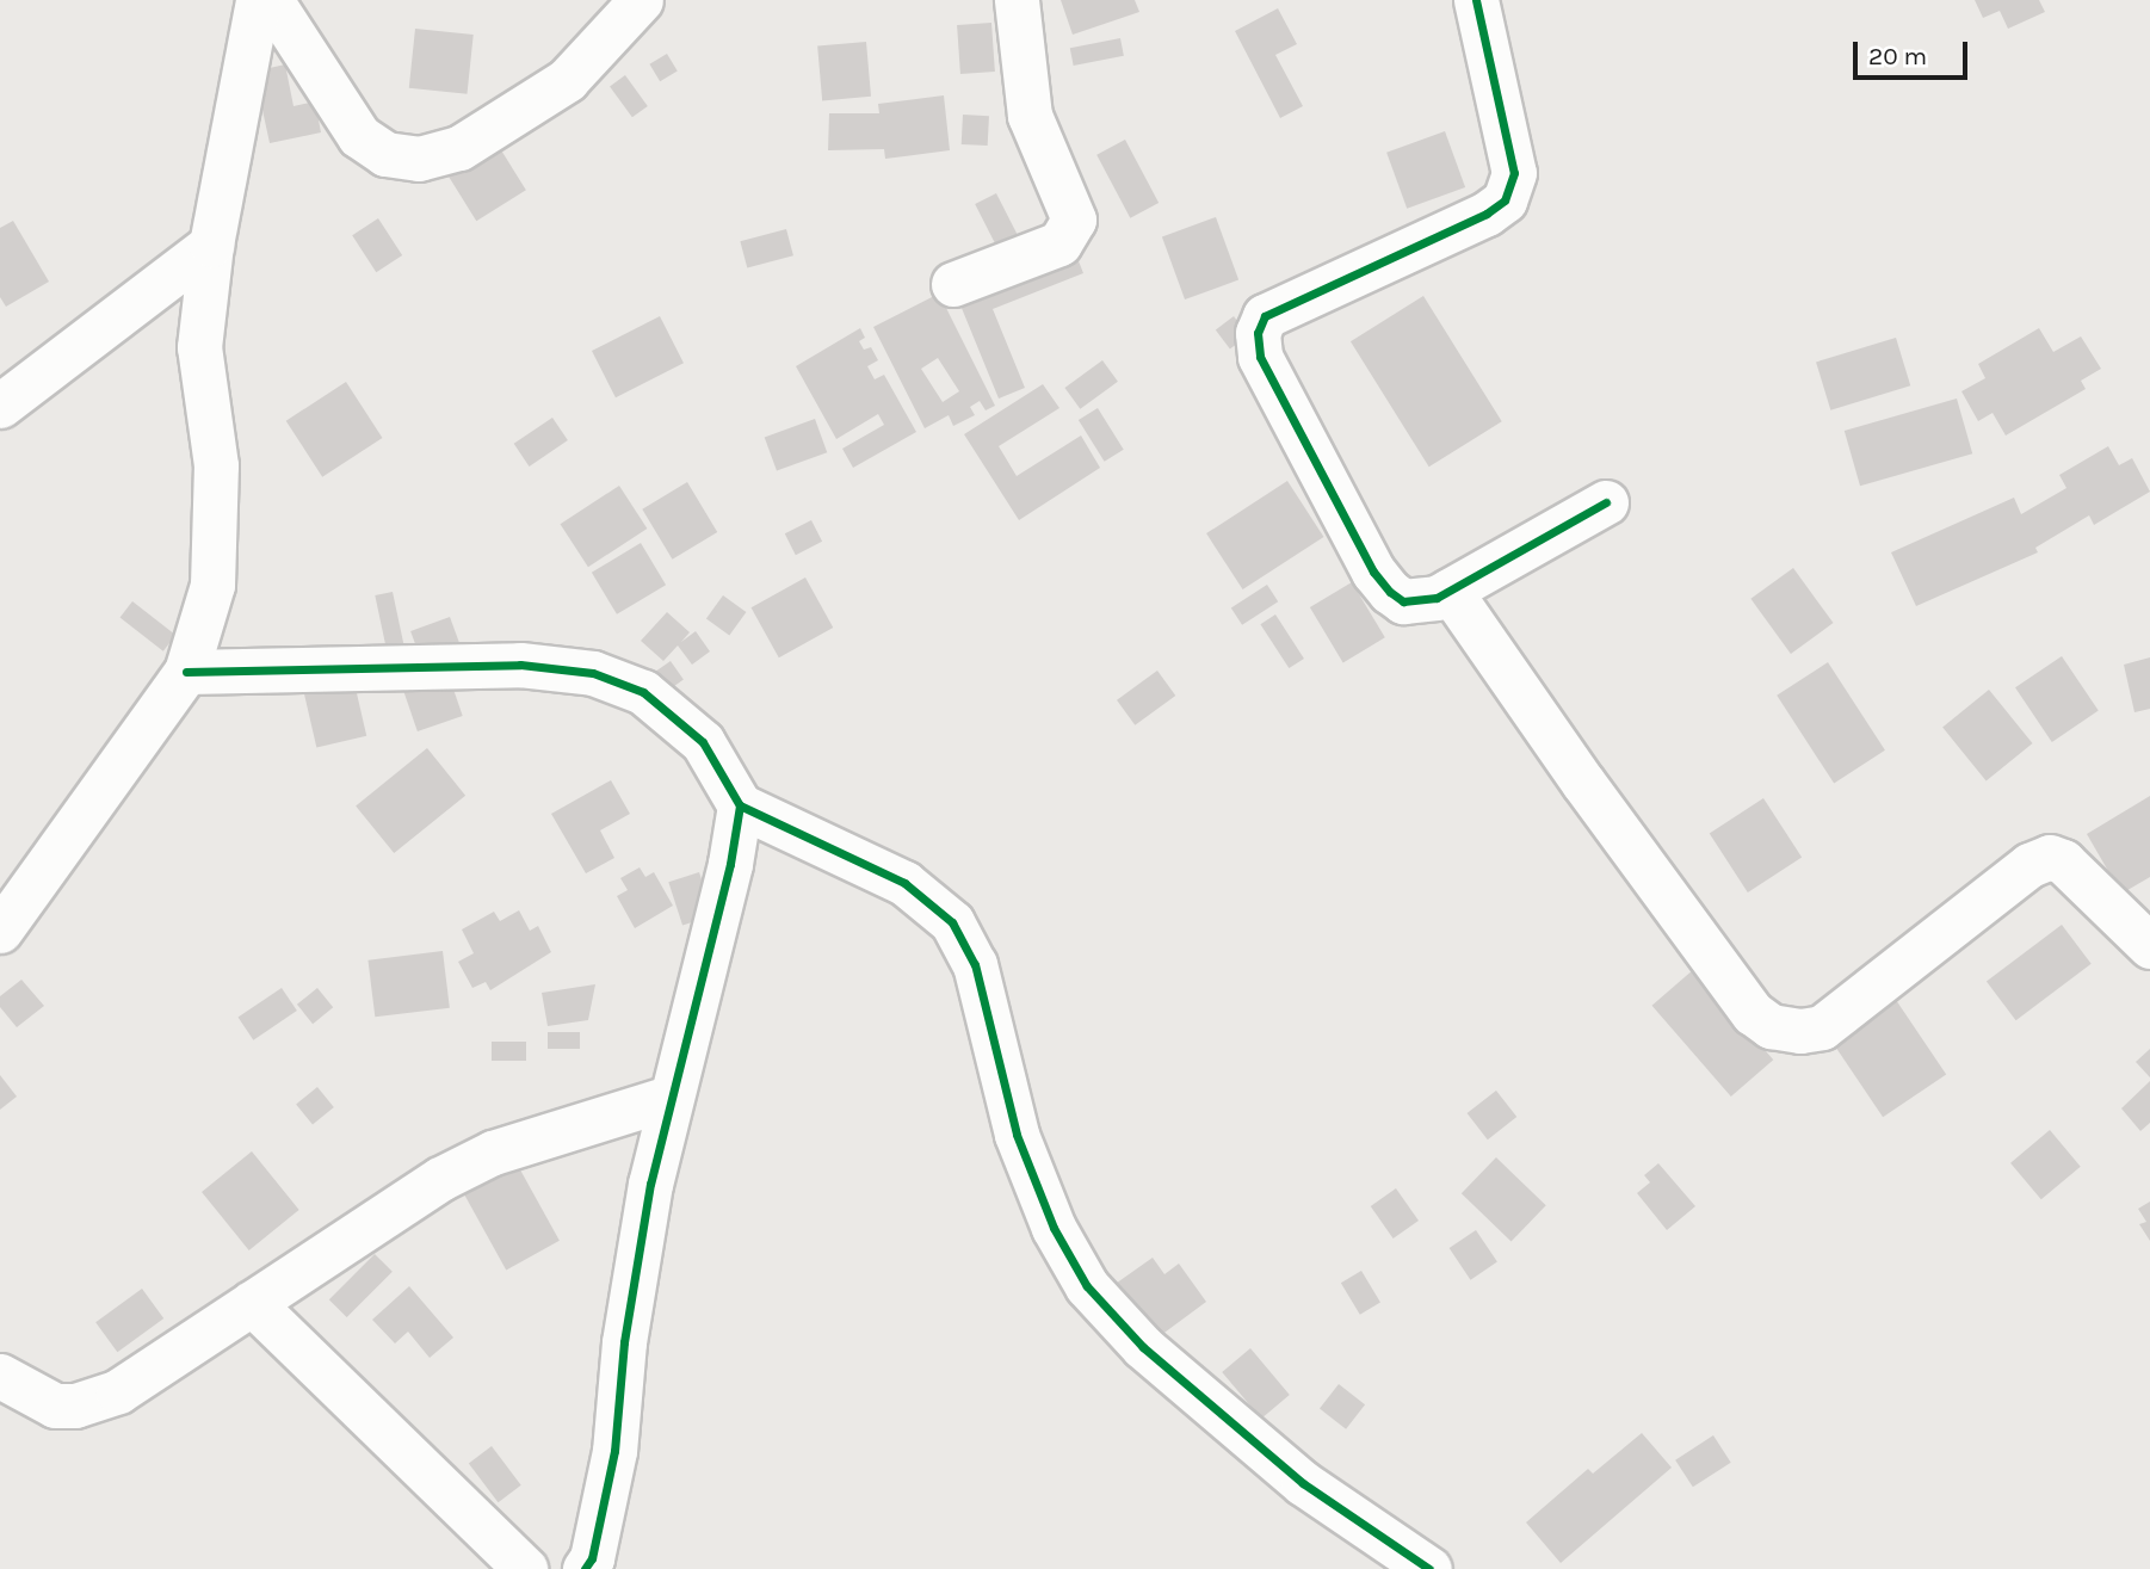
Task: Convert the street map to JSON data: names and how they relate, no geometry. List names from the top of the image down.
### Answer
{
  "scale_bar": "20 m"
}
